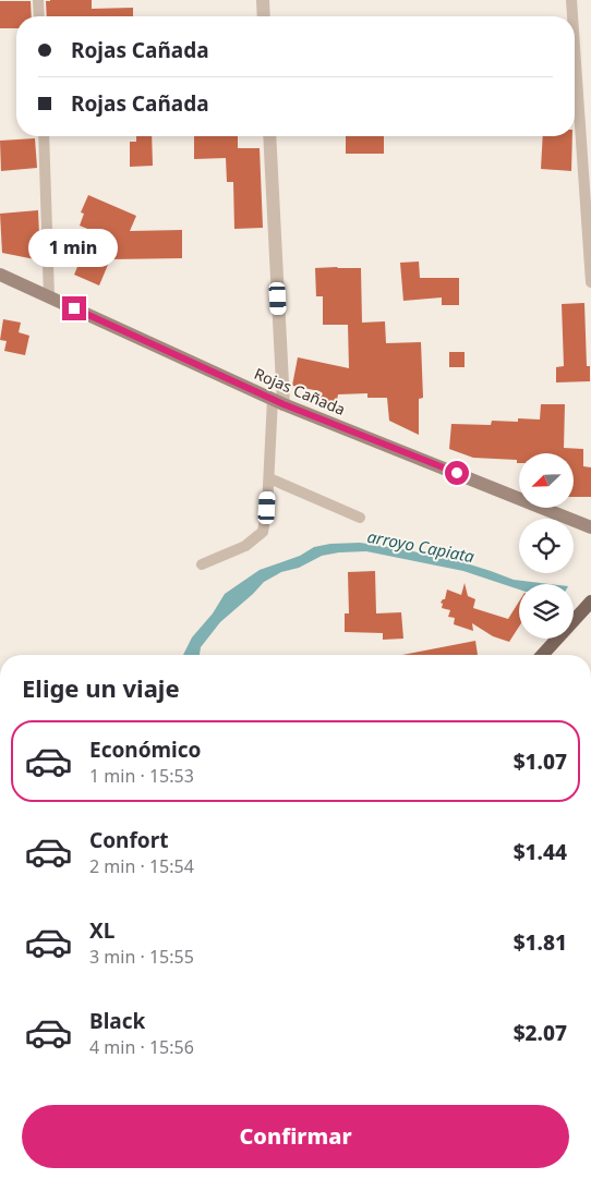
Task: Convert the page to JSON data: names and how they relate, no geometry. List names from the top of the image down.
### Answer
{
  "streets": {
    "main road": ["Rojas Cañada"]
  },
  "water": ["arroyo Capiata"],
  "north": "bottom left",
  "page": {
    "banner": ["Rojas Cañada", "Rojas Cañada"],
    "bubble": "1 min",
    "heading": "Elige un viaje",
    "list": [
      {
        "name": "Económico",
        "note": "1 min · 15:53",
        "value": "$1.07"
      },
      {
        "name": "Confort",
        "note": "2 min · 15:54",
        "value": "$1.44"
      },
      {
        "name": "XL",
        "note": "3 min · 15:55",
        "value": "$1.81"
      },
      {
        "name": "Black",
        "note": "4 min · 15:56",
        "value": "$2.07"
      }
    ],
    "buttons": "Confirmar"
  }
}
